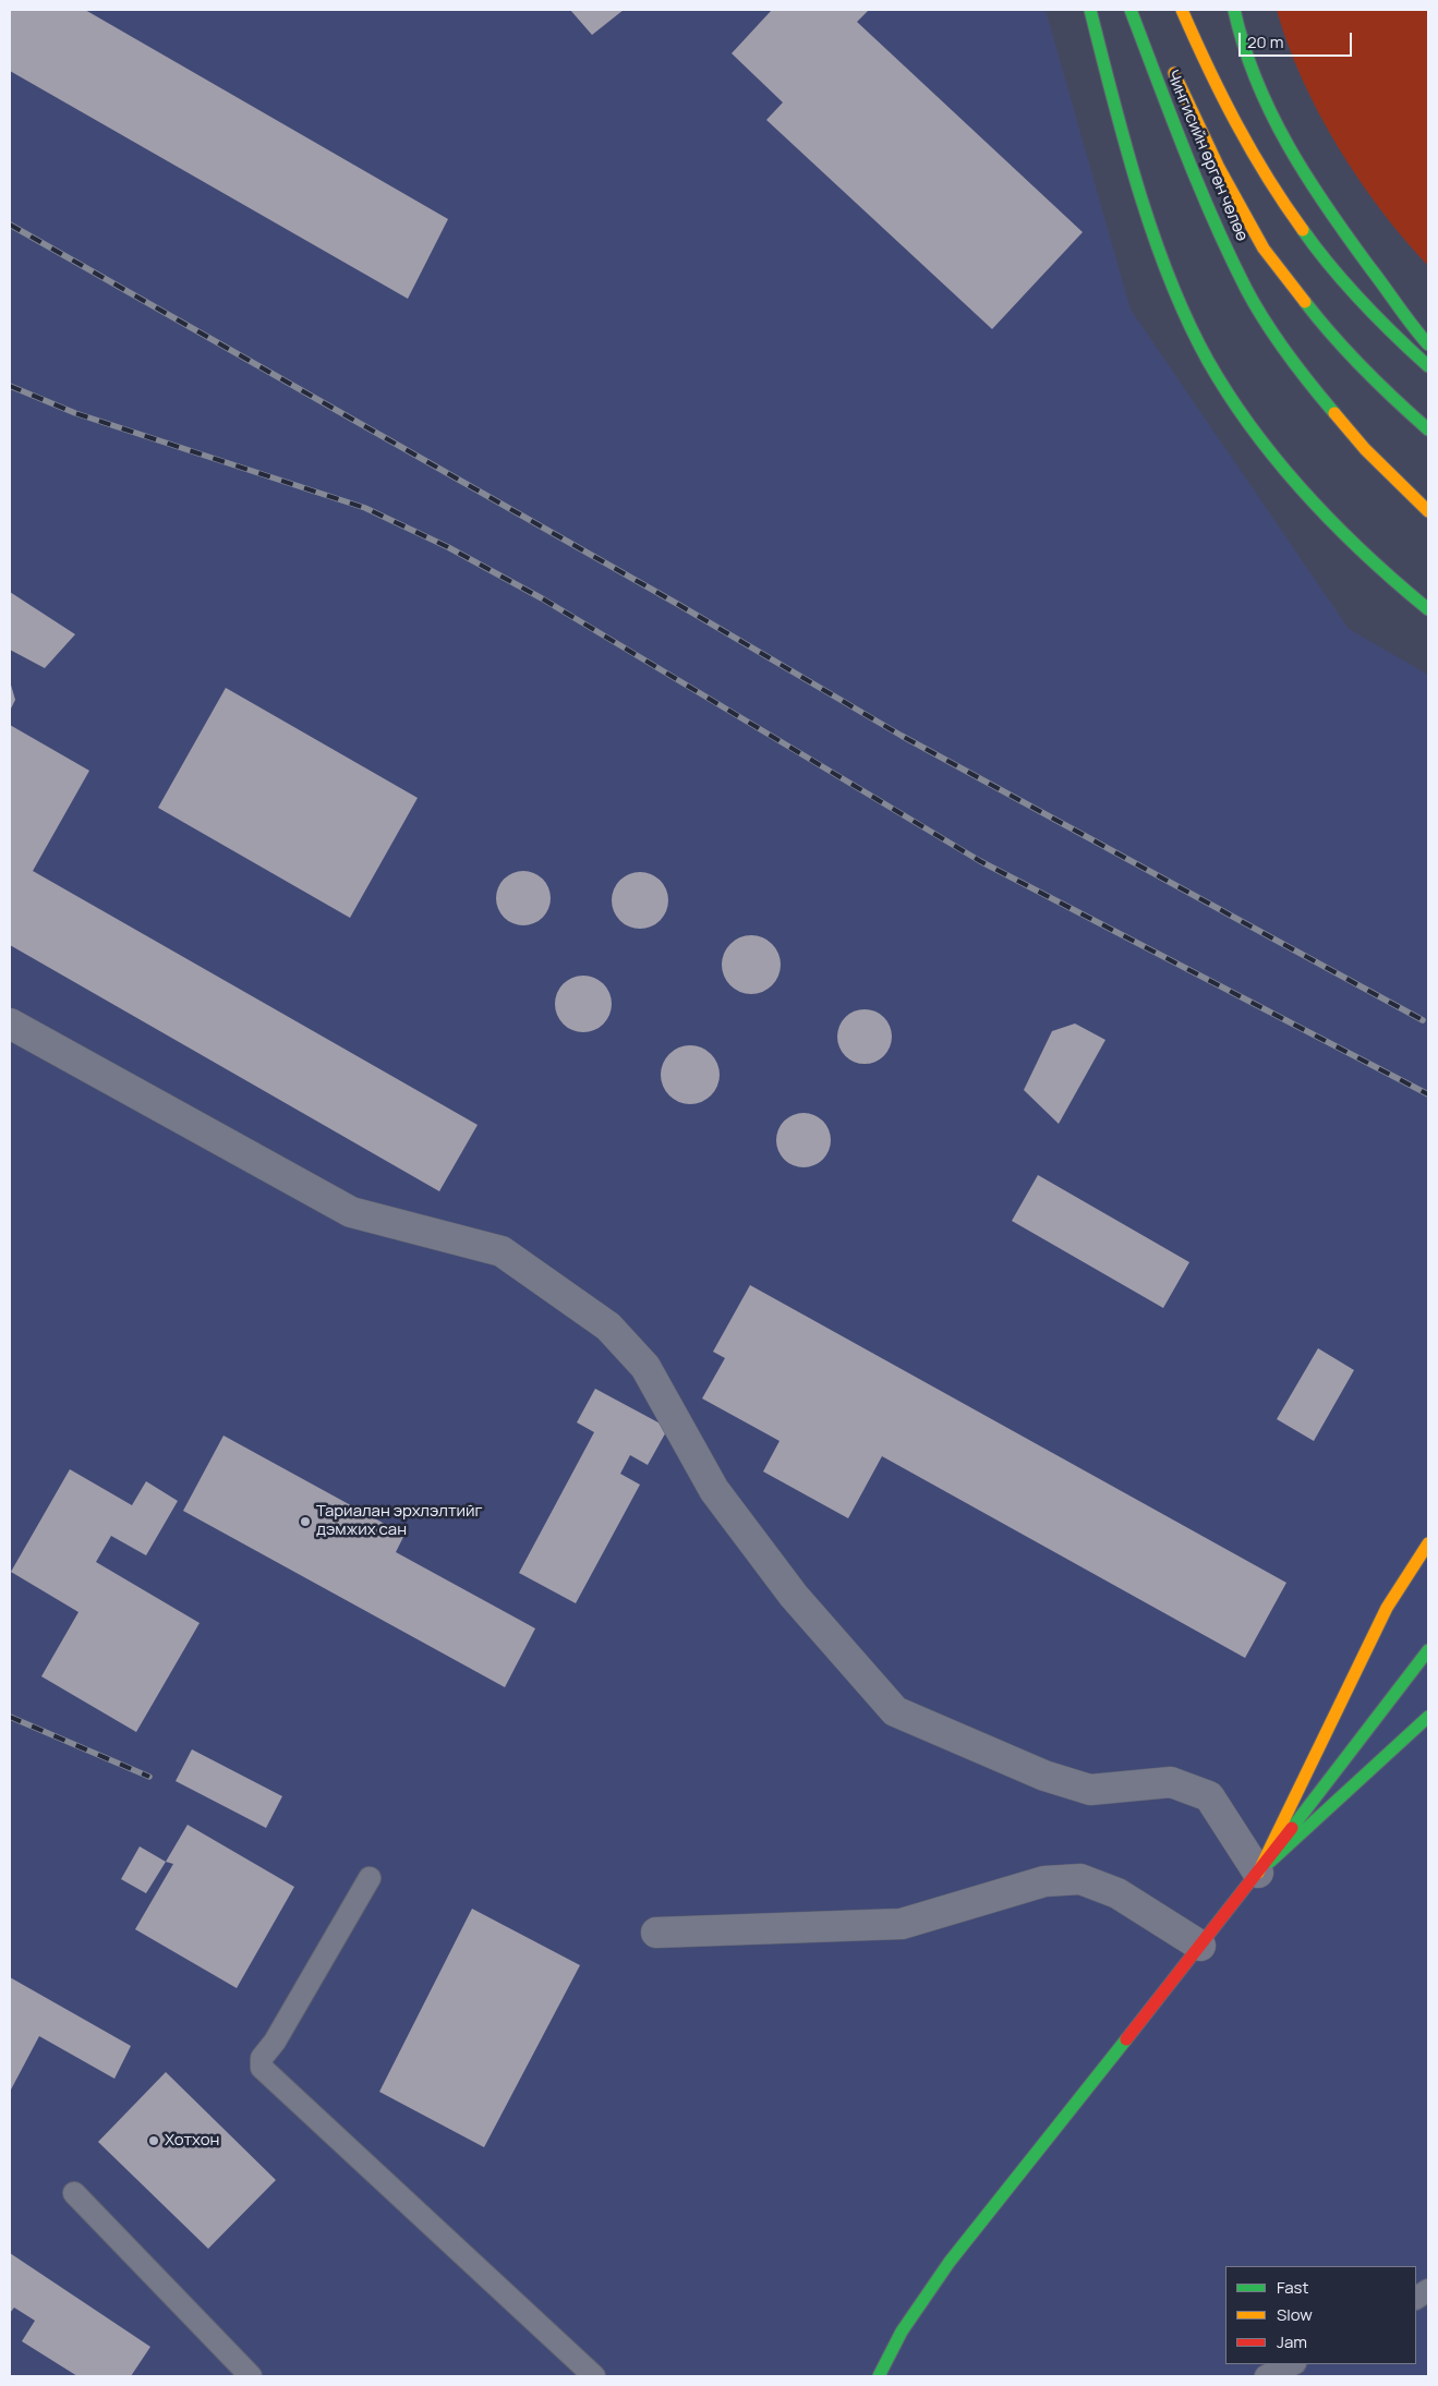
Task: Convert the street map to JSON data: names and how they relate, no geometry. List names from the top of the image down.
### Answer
{
  "streets": {
    "main road": ["Чингисийн өргөн чөлөө"]
  },
  "places": ["Тариалан эрхлэлтийг дэмжих сан", "Хотхон"],
  "legend": ["Fast", "Slow", "Jam"],
  "scale_bar": "20 m"
}
